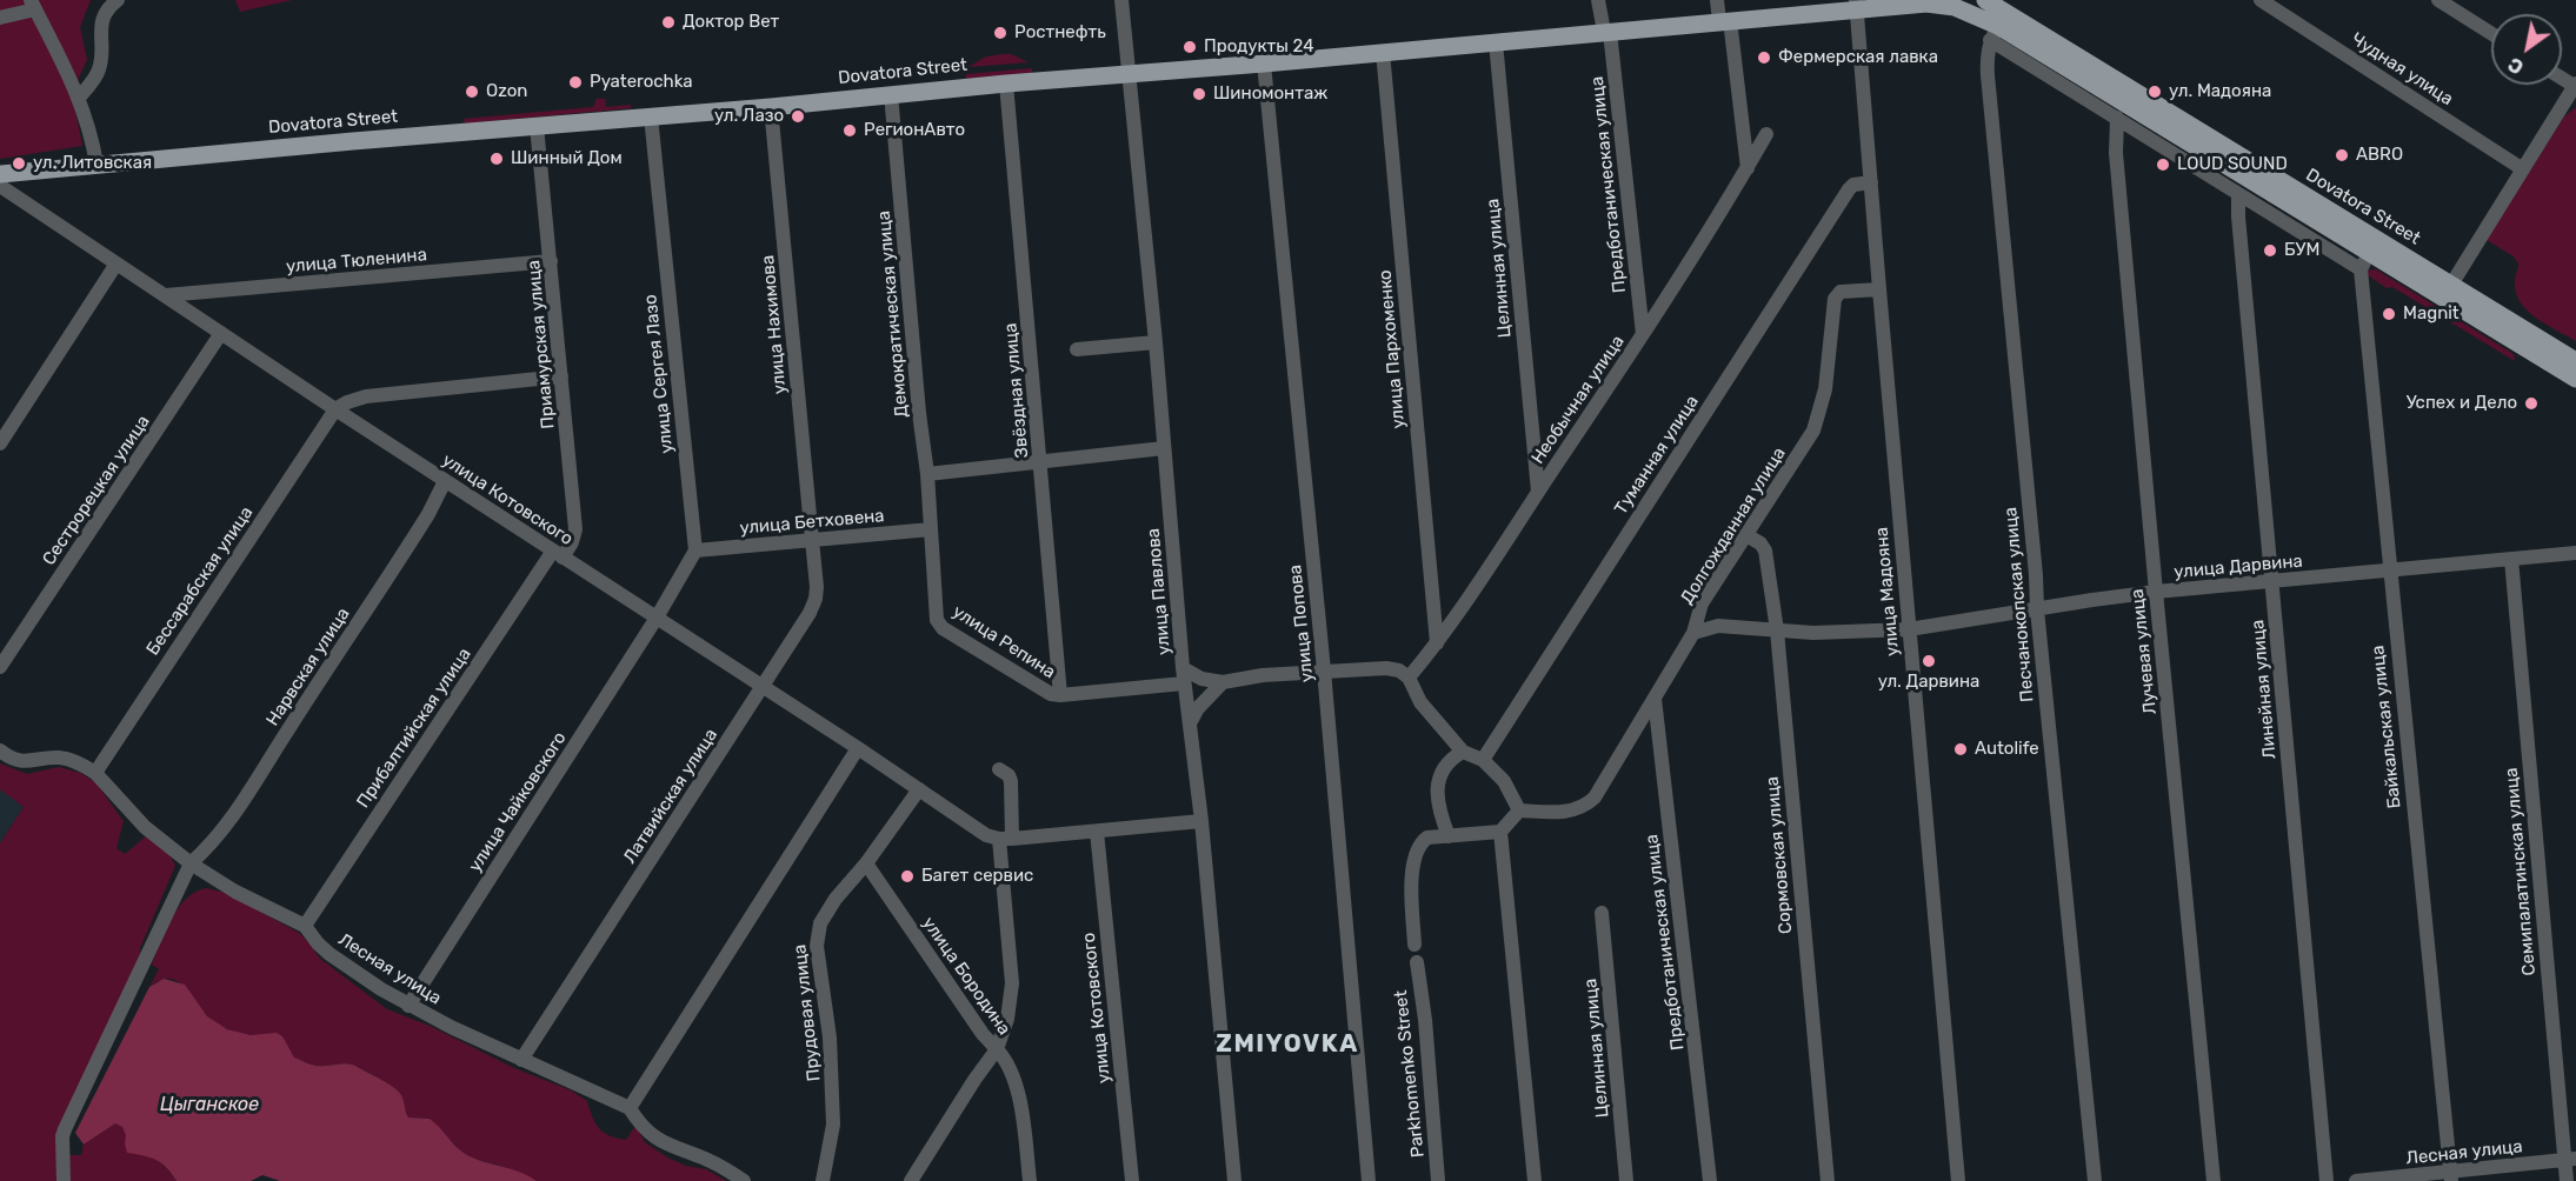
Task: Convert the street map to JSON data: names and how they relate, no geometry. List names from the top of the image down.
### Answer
{
  "streets": {
    "main road": ["Dovatora Street"],
    "street": [
      "Чудная улица",
      "Предботаническая улица",
      "улица Тюленина",
      "Целинная улица",
      "Демократическая улица",
      "улица Нахимова",
      "Приамурская улица",
      "улица Пархоменко",
      "улица Сергея Лазо",
      "Звёздная улица",
      "Необычная улица",
      "Туманная улица",
      "Сестрорецкая улица",
      "улица Котовского",
      "улица Бетховена",
      "Долгожданная улица",
      "улица Дарвина",
      "Бессарабская улица",
      "улица Павлова",
      "улица Мадояна",
      "Песчанокопская улица",
      "улица Попова",
      "улица Репина",
      "Лучевая улица",
      "Нарвская улица",
      "Линейная улица",
      "Байкальская улица",
      "Прибалтийская улица",
      "Латвийская улица",
      "улица Чайковского",
      "Сормовская улица",
      "Семипалатинская улица",
      "Лесная улица",
      "улица Бородина",
      "Прудовая улица",
      "Parkhomenko Street"
    ]
  },
  "crossings": [
    ["Dovatora Street", "Предботаническая улица"],
    ["Dovatora Street", "Целинная улица"],
    ["Dovatora Street", "Демократическая улица"],
    ["Dovatora Street", "улица Нахимова"],
    ["Dovatora Street", "Приамурская улица"],
    ["Dovatora Street", "улица Пархоменко"],
    ["Dovatora Street", "улица Сергея Лазо"],
    ["Dovatora Street", "Звёздная улица"],
    ["Dovatora Street", "улица Котовского"],
    ["Dovatora Street", "улица Павлова"],
    ["Dovatora Street", "улица Мадояна"],
    ["Dovatora Street", "Песчанокопская улица"],
    ["Dovatora Street", "улица Попова"],
    ["Dovatora Street", "Лучевая улица"],
    ["Dovatora Street", "Линейная улица"],
    ["Dovatora Street", "Байкальская улица"],
    ["Предботаническая улица", "Необычная улица"],
    ["Предботаническая улица", "Долгожданная улица"],
    ["улица Тюленина", "Приамурская улица"],
    ["улица Тюленина", "улица Котовского"],
    ["Целинная улица", "Необычная улица"],
    ["Демократическая улица", "улица Бетховена"],
    ["Демократическая улица", "улица Репина"],
    ["улица Нахимова", "улица Бетховена"],
    ["улица Нахимова", "Латвийская улица"],
    ["Приамурская улица", "улица Котовского"],
    ["Приамурская улица", "Прибалтийская улица"],
    ["улица Пархоменко", "Необычная улица"],
    ["улица Сергея Лазо", "улица Бетховена"],
    ["Звёздная улица", "улица Репина"],
    ["Туманная улица", "Долгожданная улица"],
    ["Туманная улица", "улица Мадояна"],
    ["Сестрорецкая улица", "улица Котовского"],
    ["улица Котовского", "Бессарабская улица"],
    ["улица Котовского", "Нарвская улица"],
    ["улица Котовского", "Прибалтийская улица"],
    ["улица Котовского", "Латвийская улица"],
    ["улица Котовского", "улица Чайковского"],
    ["улица Котовского", "Прудовая улица"],
    ["улица Бетховена", "улица Репина"],
    ["улица Бетховена", "Латвийская улица"],
    ["Долгожданная улица", "улица Дарвина"],
    ["Долгожданная улица", "улица Мадояна"],
    ["Долгожданная улица", "Сормовская улица"],
    ["улица Дарвина", "улица Мадояна"],
    ["улица Дарвина", "Песчанокопская улица"],
    ["улица Дарвина", "Лучевая улица"],
    ["улица Дарвина", "Линейная улица"],
    ["улица Дарвина", "Байкальская улица"],
    ["улица Дарвина", "Сормовская улица"],
    ["улица Дарвина", "Семипалатинская улица"],
    ["Бессарабская улица", "Лесная улица"],
    ["улица Павлова", "улица Репина"],
    ["Нарвская улица", "Лесная улица"],
    ["Байкальская улица", "Лесная улица"],
    ["Прибалтийская улица", "Лесная улица"],
    ["Латвийская улица", "Лесная улица"],
    ["улица Чайковского", "Лесная улица"],
    ["Семипалатинская улица", "Лесная улица"],
    ["улица Бородина", "Прудовая улица"]
  ],
  "districts": ["ZMIYOVKA"],
  "water": ["Цыганское"],
  "places": [
    "Доктор Вет",
    "Ростнефть",
    "Продукты 24",
    "Фермерская лавка",
    "Pyaterochka",
    "Ozon",
    "ул. Мадояна",
    "Шиномонтаж",
    "ул. Лазо",
    "РегионАвто",
    "ABRO",
    "Шинный Дом",
    "ул. Литовская",
    "LOUD SOUND",
    "БУМ",
    "Magnit",
    "Успех и Дело",
    "ул. Дарвина",
    "Autolife",
    "Багет сервис"
  ],
  "north": "bottom left"
}
